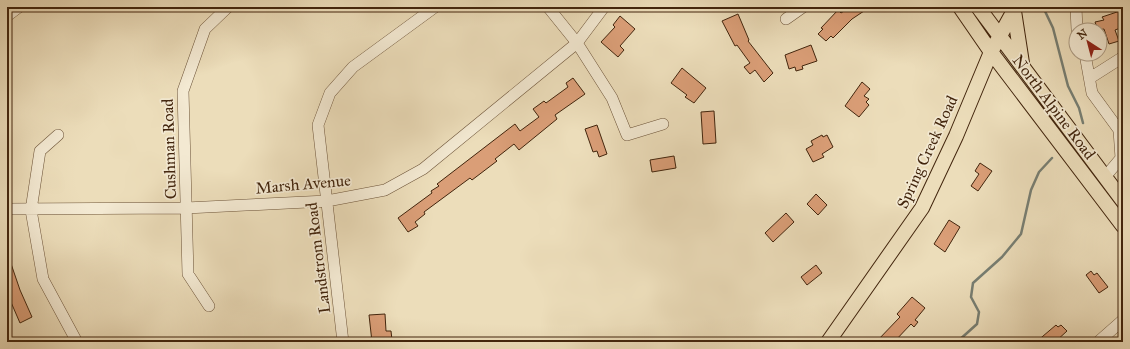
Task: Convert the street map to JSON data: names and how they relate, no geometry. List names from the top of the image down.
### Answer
{
  "streets": {
    "main road": ["North Alpine Road", "Spring Creek Road"],
    "street": ["Cushman Road", "Marsh Avenue", "Landstrom Road"]
  },
  "crossings": [
    ["North Alpine Road", "Spring Creek Road"],
    ["Cushman Road", "Marsh Avenue"],
    ["Marsh Avenue", "Landstrom Road"]
  ],
  "north": "top left"
}
